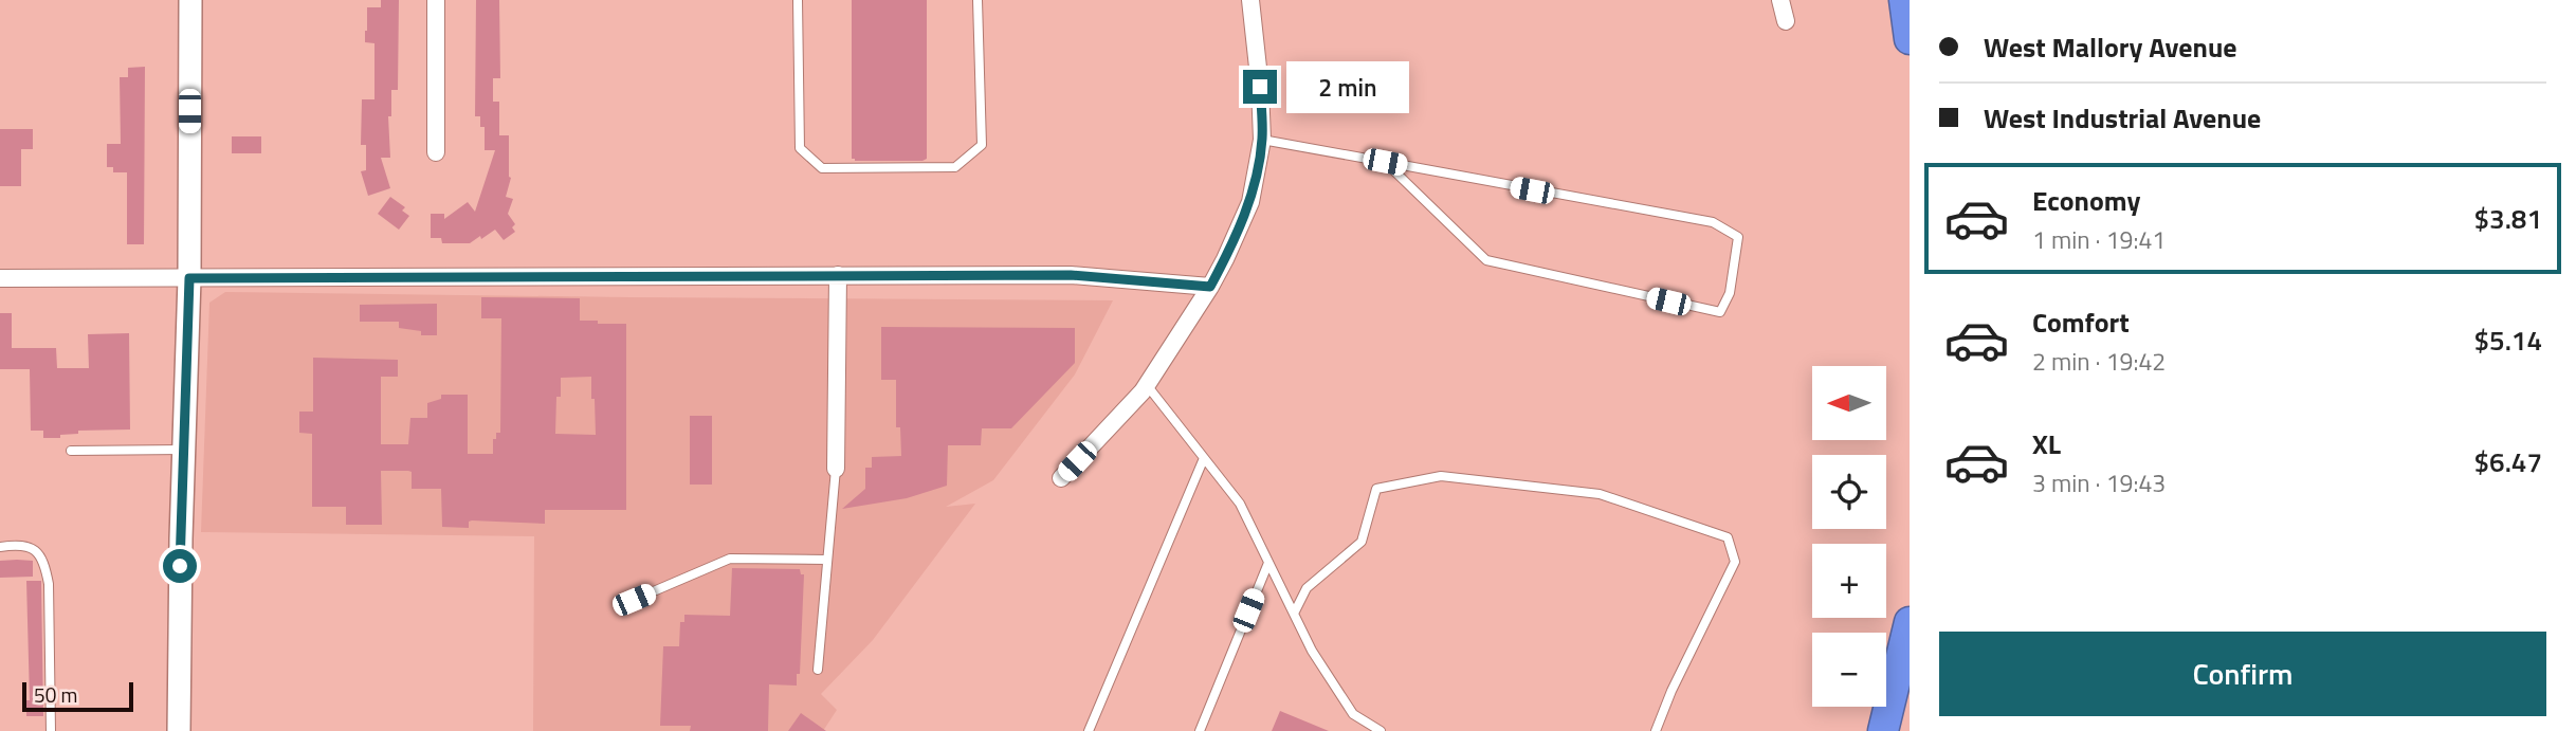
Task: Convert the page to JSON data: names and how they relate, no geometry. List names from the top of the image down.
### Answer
{
  "scale_bar": "50 m",
  "north": "left",
  "page": {
    "banner": ["West Mallory Avenue", "West Industrial Avenue"],
    "bubble": "2 min",
    "list": [
      {
        "name": "Economy",
        "note": "1 min · 19:41",
        "value": "$3.81"
      },
      {
        "name": "Comfort",
        "note": "2 min · 19:42",
        "value": "$5.14"
      },
      {
        "name": "XL",
        "note": "3 min · 19:43",
        "value": "$6.47"
      }
    ],
    "map_buttons": ["+", "−"],
    "buttons": "Confirm",
    "scale": "50 m"
  }
}
